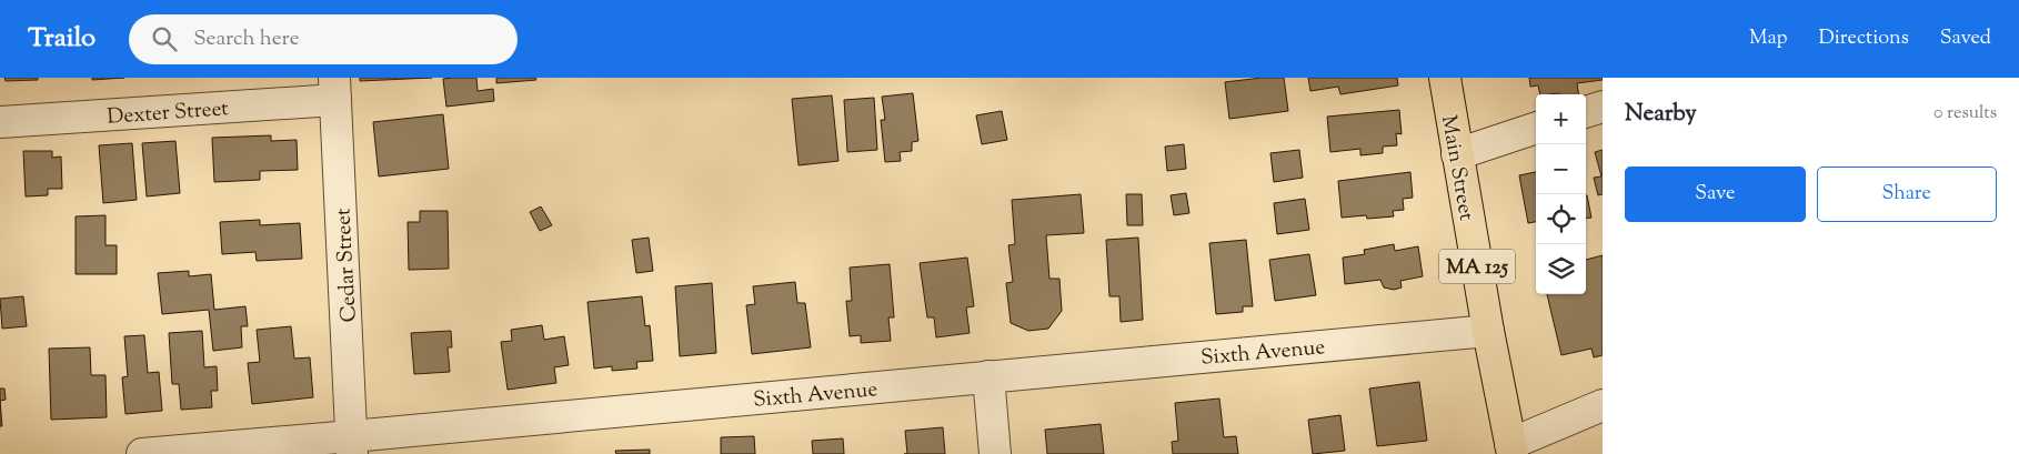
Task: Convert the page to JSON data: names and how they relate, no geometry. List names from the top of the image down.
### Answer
{
  "streets": {
    "main road": ["Main Street", "MA 125"],
    "street": ["Dexter Street", "Cedar Street", "Sixth Avenue"]
  },
  "crossings": [
    ["Dexter Street", "Cedar Street"],
    ["Main Street", "Sixth Avenue"],
    ["Cedar Street", "Sixth Avenue"]
  ],
  "page": {
    "header": "Trailo",
    "search": "Search here",
    "nav": ["Map", "Directions", "Saved"],
    "heading": ["Nearby", "0 results"],
    "map_buttons": ["+", "−"],
    "buttons": ["Save", "Share"]
  }
}
